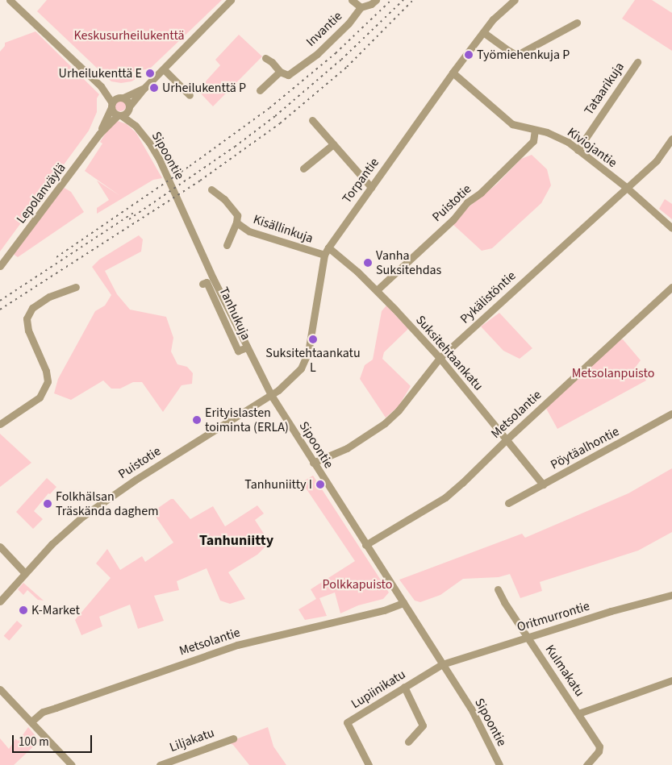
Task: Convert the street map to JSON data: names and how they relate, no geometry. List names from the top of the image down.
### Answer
{
  "streets": {
    "street": [
      "Invantie",
      "Tataarikuja",
      "Kiviojantie",
      "Sipoontie",
      "Torpantie",
      "Lepolanväylä",
      "Puistotie",
      "Kisällinkuja",
      "Pykälistöntie",
      "Tanhukuja",
      "Suksitehtaankatu",
      "Metsolantie",
      "Pöytäalhontie",
      "Oritmurrontie",
      "Kulmakatu",
      "Lupiinikatu",
      "Liljakatu"
    ]
  },
  "crossings": [
    ["Tataarikuja", "Kiviojantie"],
    ["Kiviojantie", "Torpantie"],
    ["Kiviojantie", "Puistotie"],
    ["Kiviojantie", "Pykälistöntie"],
    ["Sipoontie", "Torpantie"],
    ["Sipoontie", "Lepolanväylä"],
    ["Sipoontie", "Puistotie"],
    ["Sipoontie", "Pykälistöntie"],
    ["Sipoontie", "Tanhukuja"],
    ["Sipoontie", "Metsolantie"],
    ["Sipoontie", "Oritmurrontie"],
    ["Sipoontie", "Lupiinikatu"],
    ["Torpantie", "Puistotie"],
    ["Torpantie", "Kisällinkuja"],
    ["Torpantie", "Suksitehtaankatu"],
    ["Puistotie", "Suksitehtaankatu"],
    ["Pykälistöntie", "Suksitehtaankatu"],
    ["Suksitehtaankatu", "Metsolantie"],
    ["Suksitehtaankatu", "Pöytäalhontie"],
    ["Oritmurrontie", "Kulmakatu"],
    ["Oritmurrontie", "Lupiinikatu"]
  ],
  "districts": ["Tanhuniitty"],
  "parks": ["Keskusurheilukenttä", "Metsolanpuisto", "Polkkapuisto"],
  "places": [
    "Työmiehenkuja P",
    "Urheilukenttä E",
    "Urheilukenttä P",
    "Vanha Suksitehdas",
    "Suksitehtaankatu L",
    "Erityislasten toiminta (ERLA)",
    "Tanhuniitty I",
    "Folkhälsan Träskända daghem",
    "K-Market"
  ],
  "scale_bar": "100 m"
}
